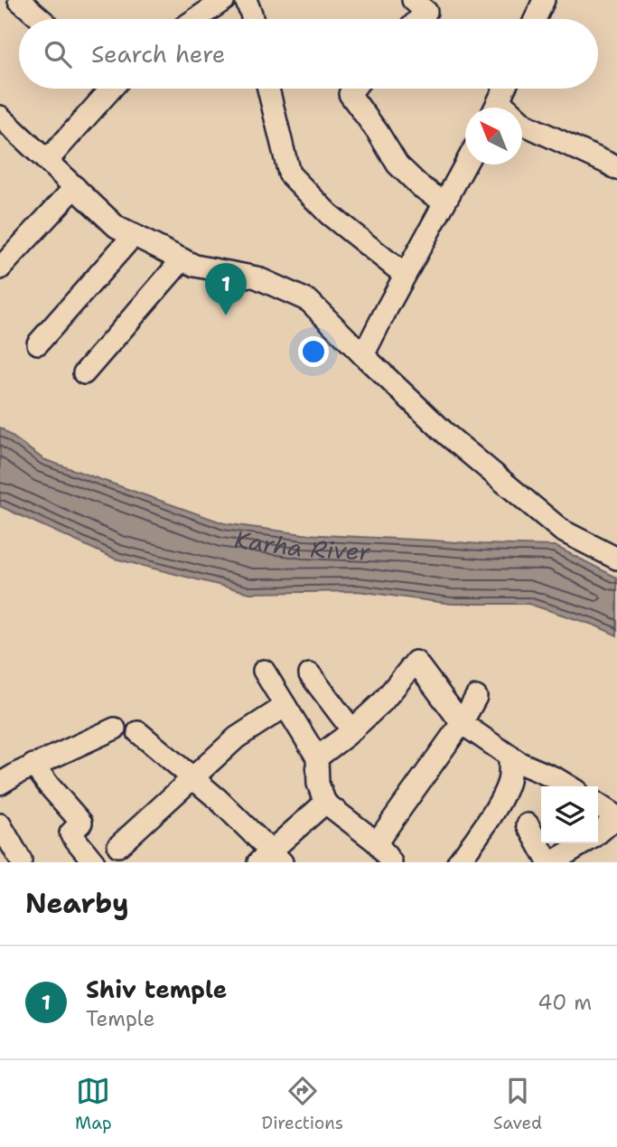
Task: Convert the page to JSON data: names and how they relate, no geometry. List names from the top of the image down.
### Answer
{
  "water": ["Karha River"],
  "north": "top left",
  "page": {
    "search": "Search here",
    "pins": "1",
    "heading": "Nearby",
    "list": [
      {
        "mark": "1",
        "name": "Shiv temple",
        "note": "Temple",
        "value": "40 m"
      }
    ],
    "nav": ["Map", "Directions", "Saved"]
  }
}
